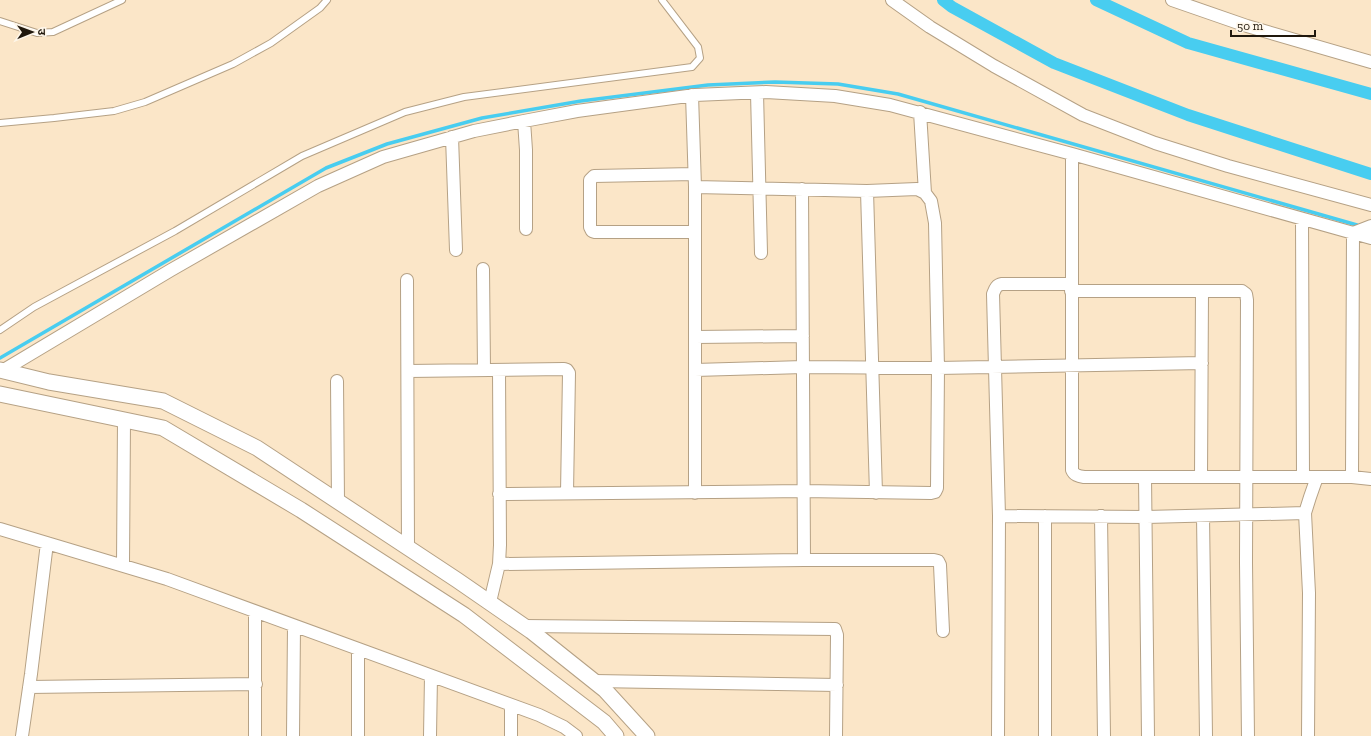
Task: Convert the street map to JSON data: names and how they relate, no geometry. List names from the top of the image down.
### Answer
{
  "scale_bar": "50 m",
  "north": "right"
}
